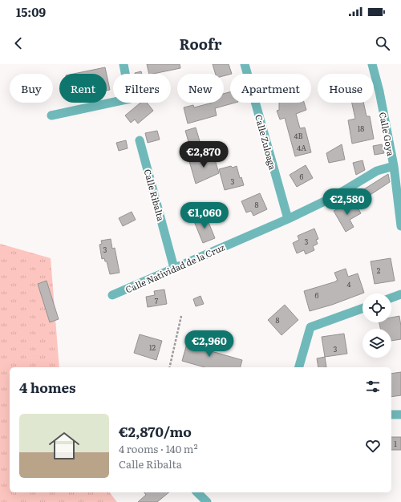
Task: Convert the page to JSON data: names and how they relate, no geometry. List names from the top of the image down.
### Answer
{
  "streets": {
    "street": [
      "Calle Goya",
      "Calle Zuloaga",
      "Calle Ribalta",
      "Calle Natividad de la Cruz"
    ]
  },
  "crossings": [
    ["Calle Goya", "Calle Natividad de la Cruz"],
    ["Calle Zuloaga", "Calle Natividad de la Cruz"],
    ["Calle Ribalta", "Calle Natividad de la Cruz"]
  ],
  "house_numbers": [
    "18",
    "4B",
    "4A",
    "6",
    "3",
    "8",
    "3",
    "3",
    "2",
    "4",
    "6",
    "7",
    "8",
    "12",
    "3",
    "1"
  ],
  "page": {
    "status": "15:09",
    "header": "Roofr",
    "chip": [
      "Buy",
      "Rent",
      "Filters",
      "New",
      "Apartment",
      "House"
    ],
    "price": [
      "€2,870",
      "€2,580",
      "€1,060",
      "€2,960"
    ],
    "heading": "4 homes",
    "list": [
      {
        "name": "€2,870/mo",
        "note": "4 rooms · 140 m² · Calle Ribalta"
      }
    ]
  }
}
